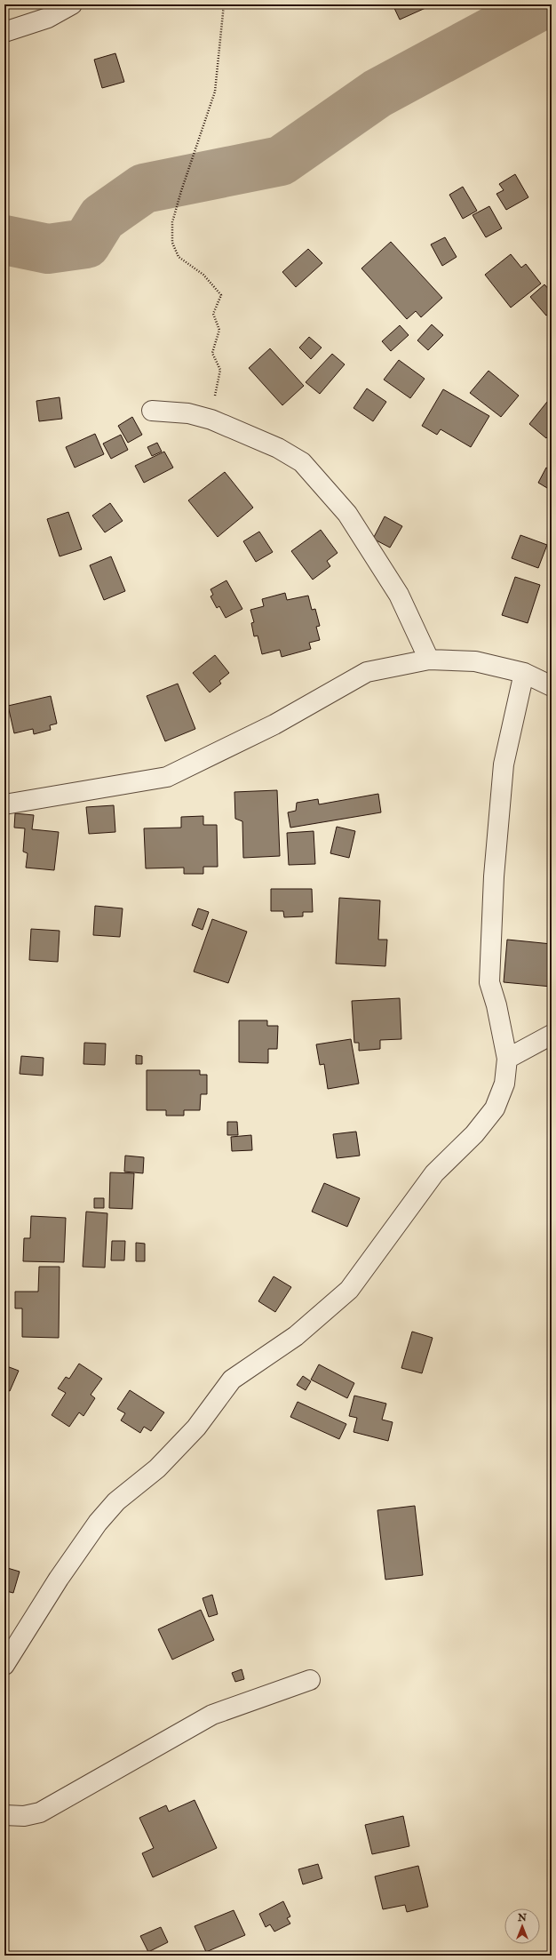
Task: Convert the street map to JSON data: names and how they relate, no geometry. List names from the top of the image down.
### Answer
{
  "north": "top"
}
